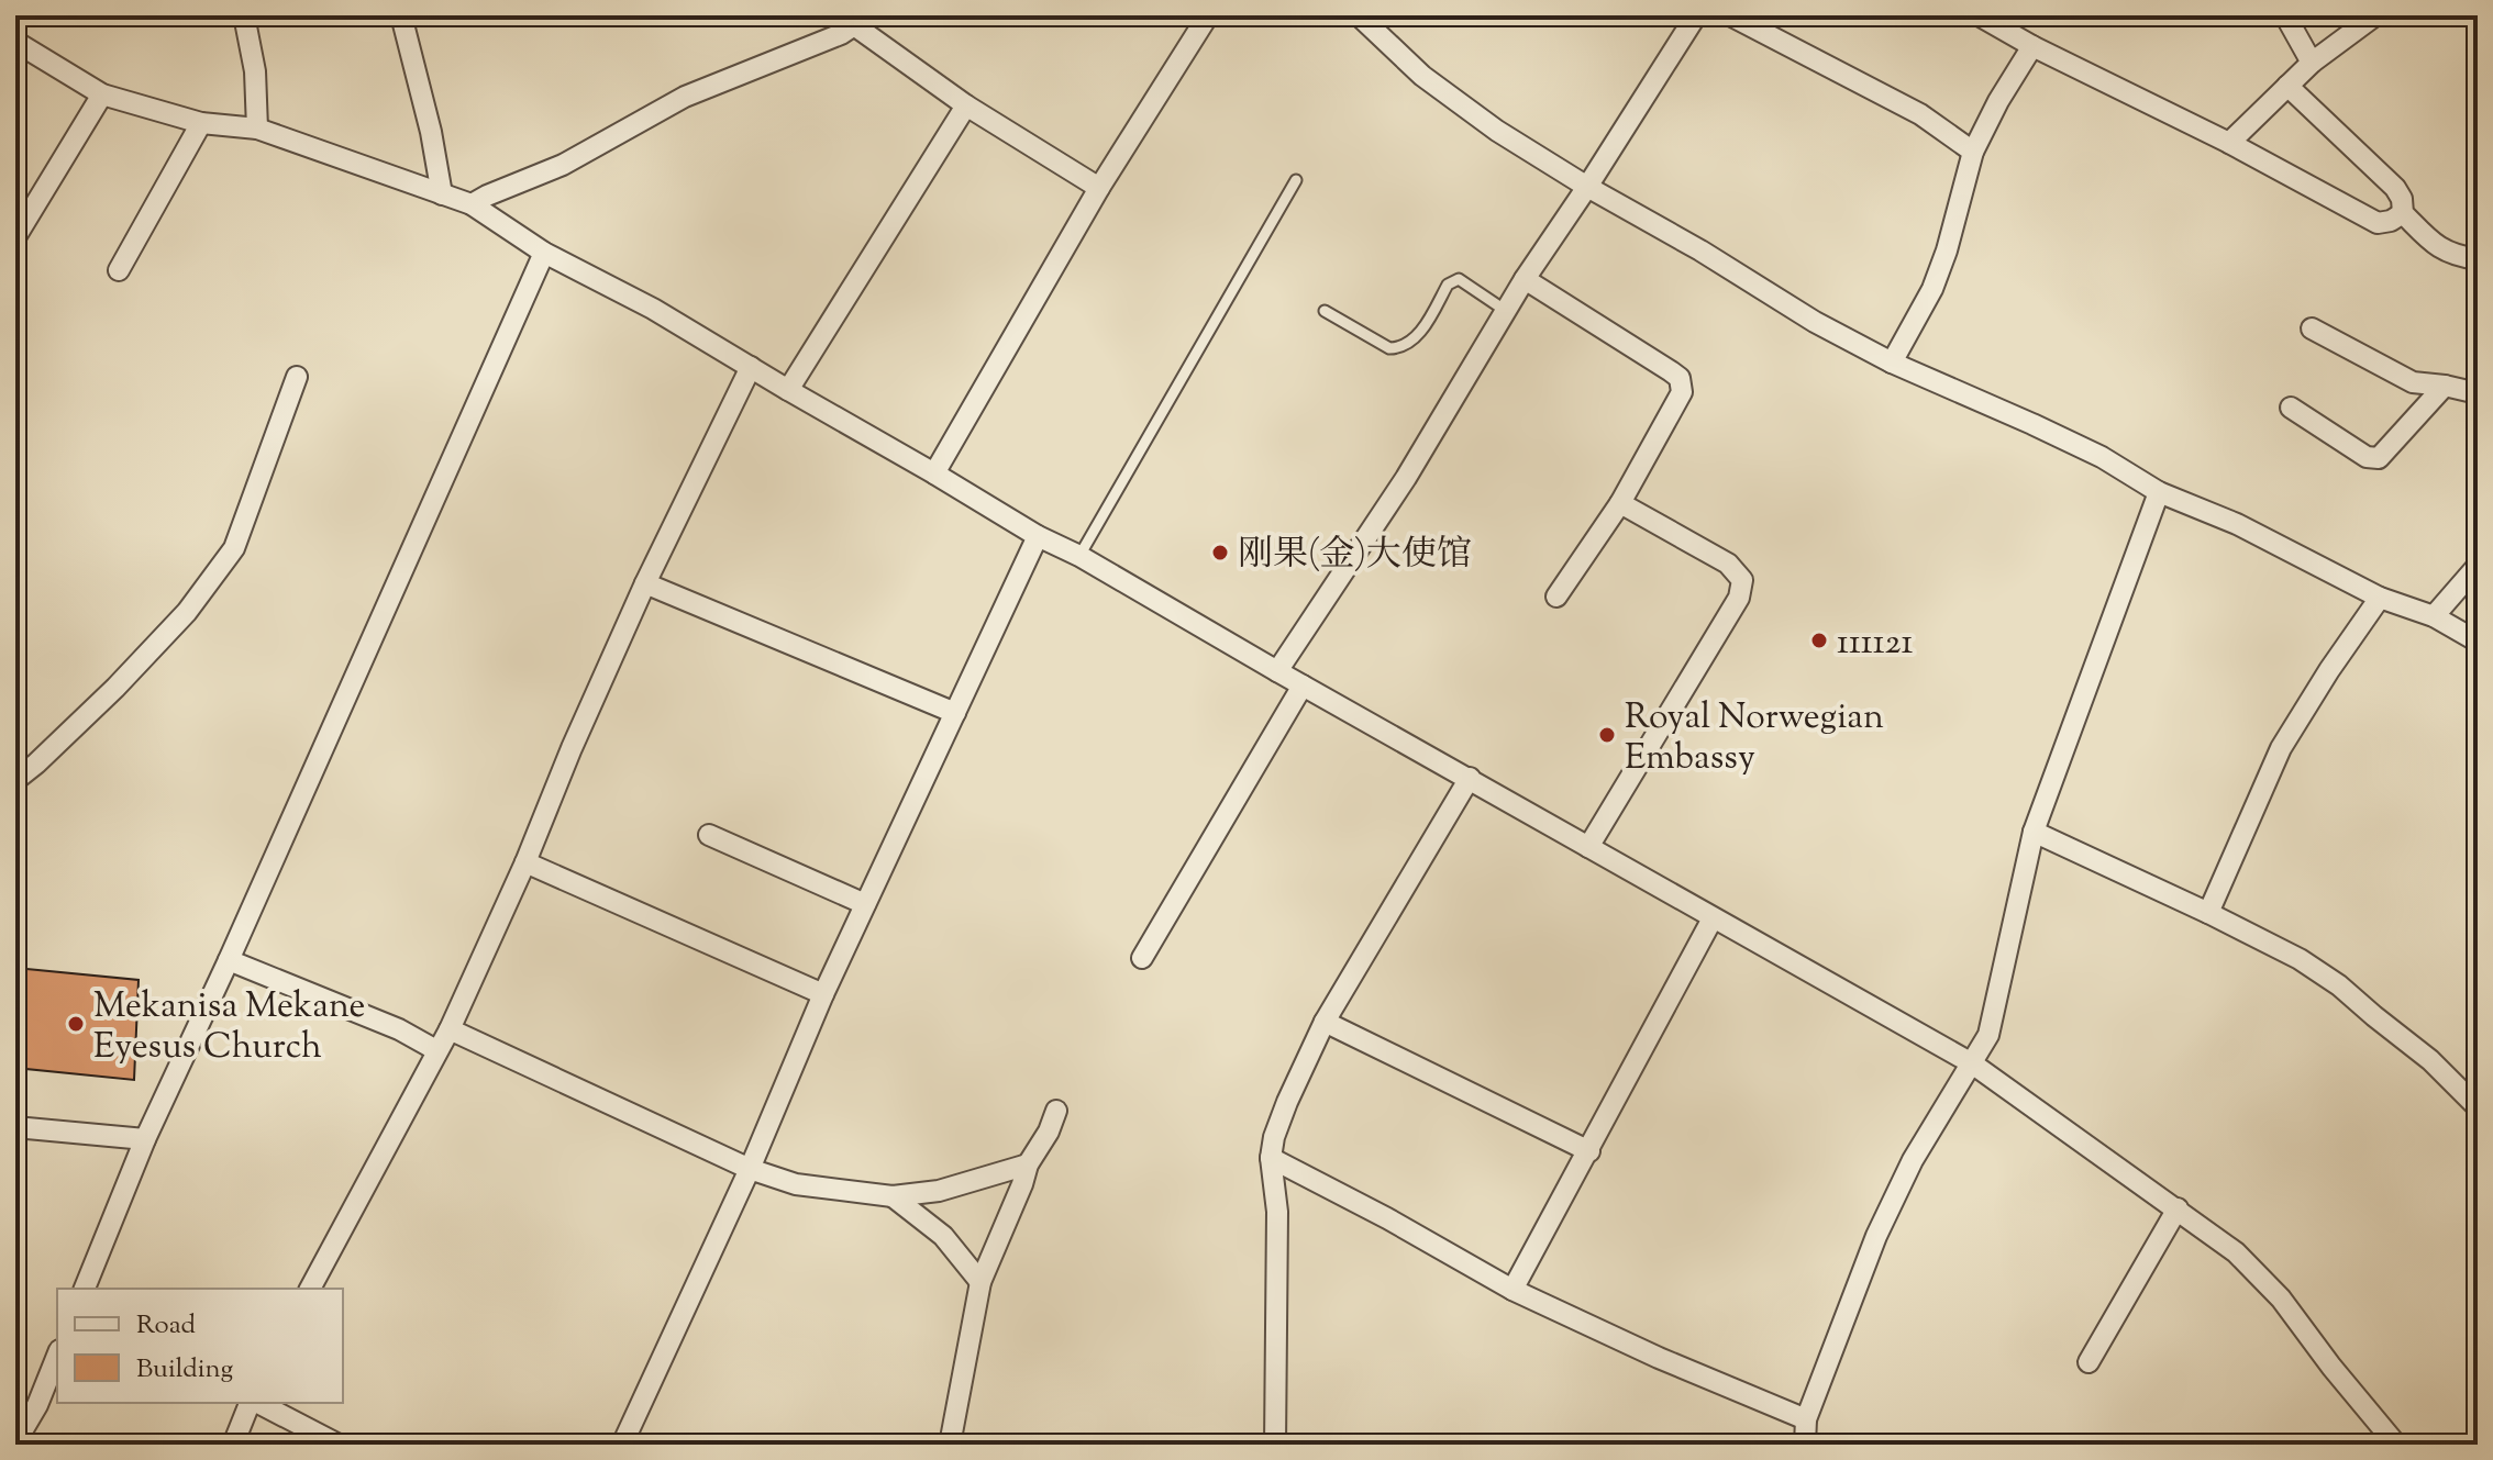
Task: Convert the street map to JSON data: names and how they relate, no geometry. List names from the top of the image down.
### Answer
{
  "places": [
    "刚果(金)大使馆",
    "111121",
    "Royal Norwegian Embassy",
    "Mekanisa Mekane Eyesus Church"
  ],
  "legend": ["Road", "Building"]
}
